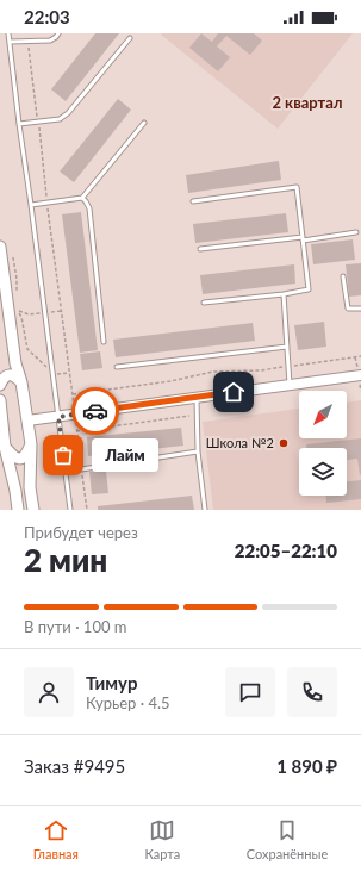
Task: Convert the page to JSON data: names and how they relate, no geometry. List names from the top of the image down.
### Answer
{
  "districts": ["2 квартал"],
  "places": ["Школа №2", "Лайм"],
  "north": "bottom left",
  "page": {
    "status": "22:03",
    "bubble": "Лайм",
    "heading": ["2 мин", "Прибудет через", "22:05–22:10"],
    "panel": [
      "Тимур",
      "Курьер · 4.5",
      "Заказ #9495",
      "1 890 ₽"
    ],
    "bar": "В пути · 100 m",
    "tabs": ["Главная", "Карта", "Сохранённые"]
  }
}
